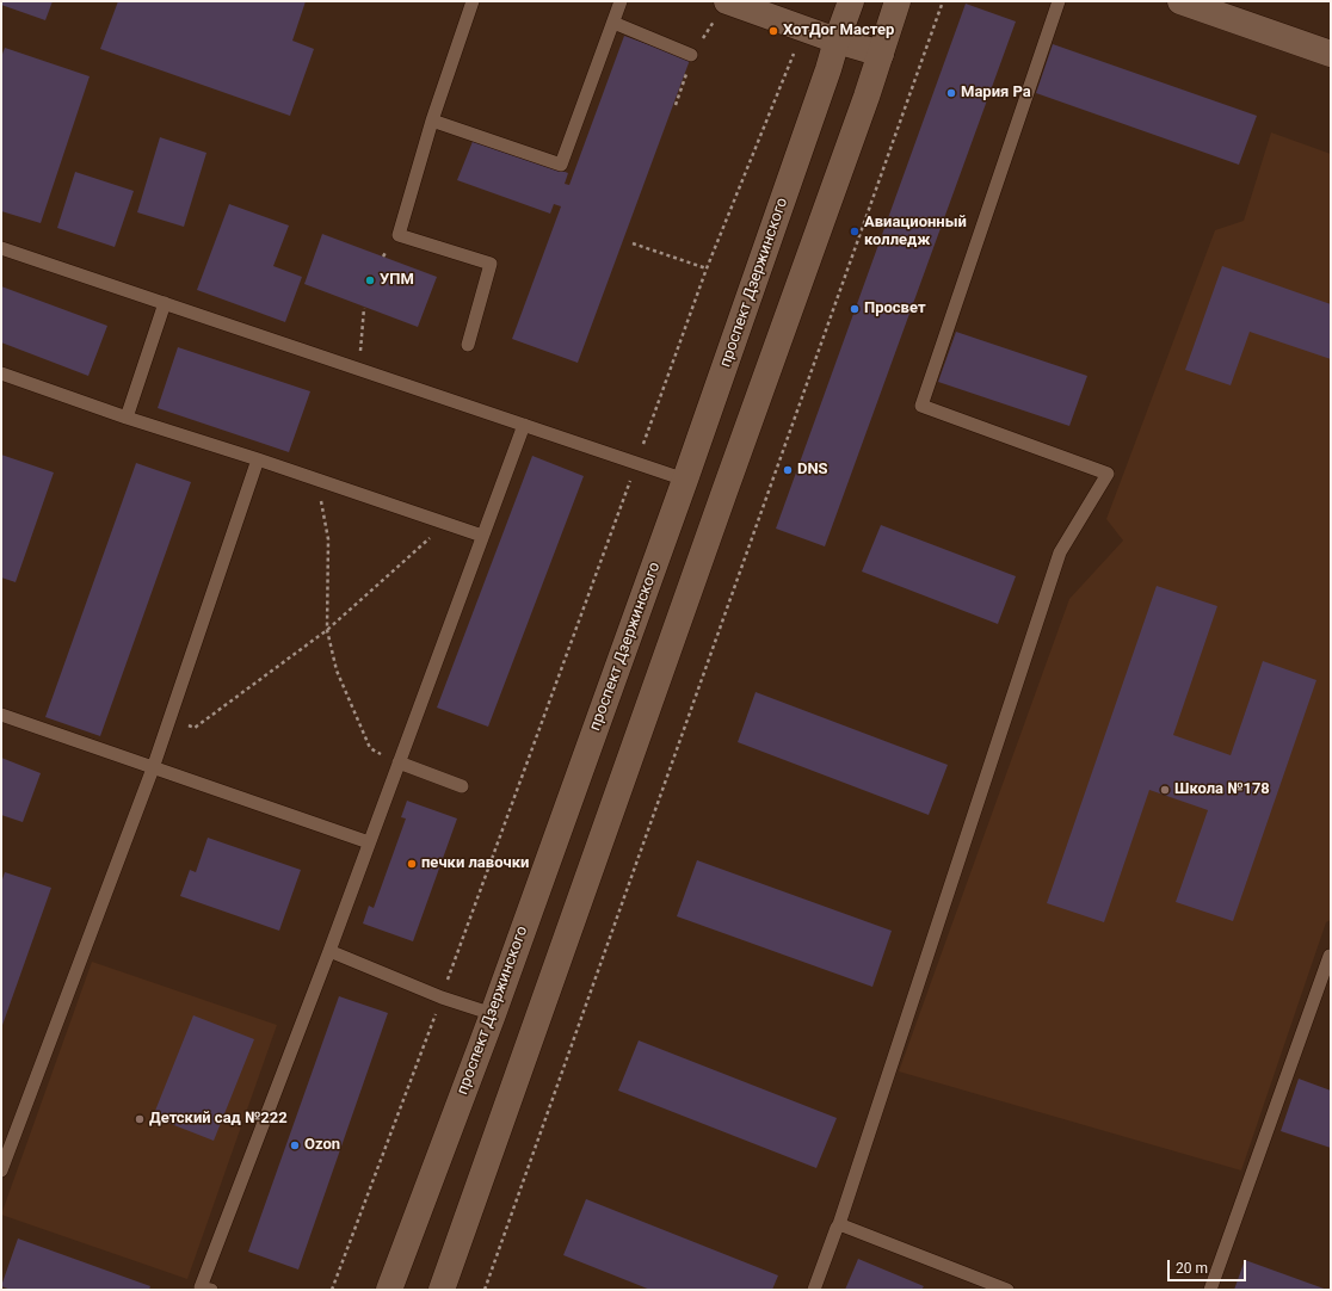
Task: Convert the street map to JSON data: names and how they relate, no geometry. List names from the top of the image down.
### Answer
{
  "streets": {
    "main road": ["проспект Дзержинского"]
  },
  "places": [
    "ХотДог Мастер",
    "Мария Ра",
    "Авиационный колледж",
    "УПМ",
    "Просвет",
    "DNS",
    "Школа №178",
    "печки лавочки",
    "Детский сад №222",
    "Ozon"
  ],
  "scale_bar": "20 m"
}
